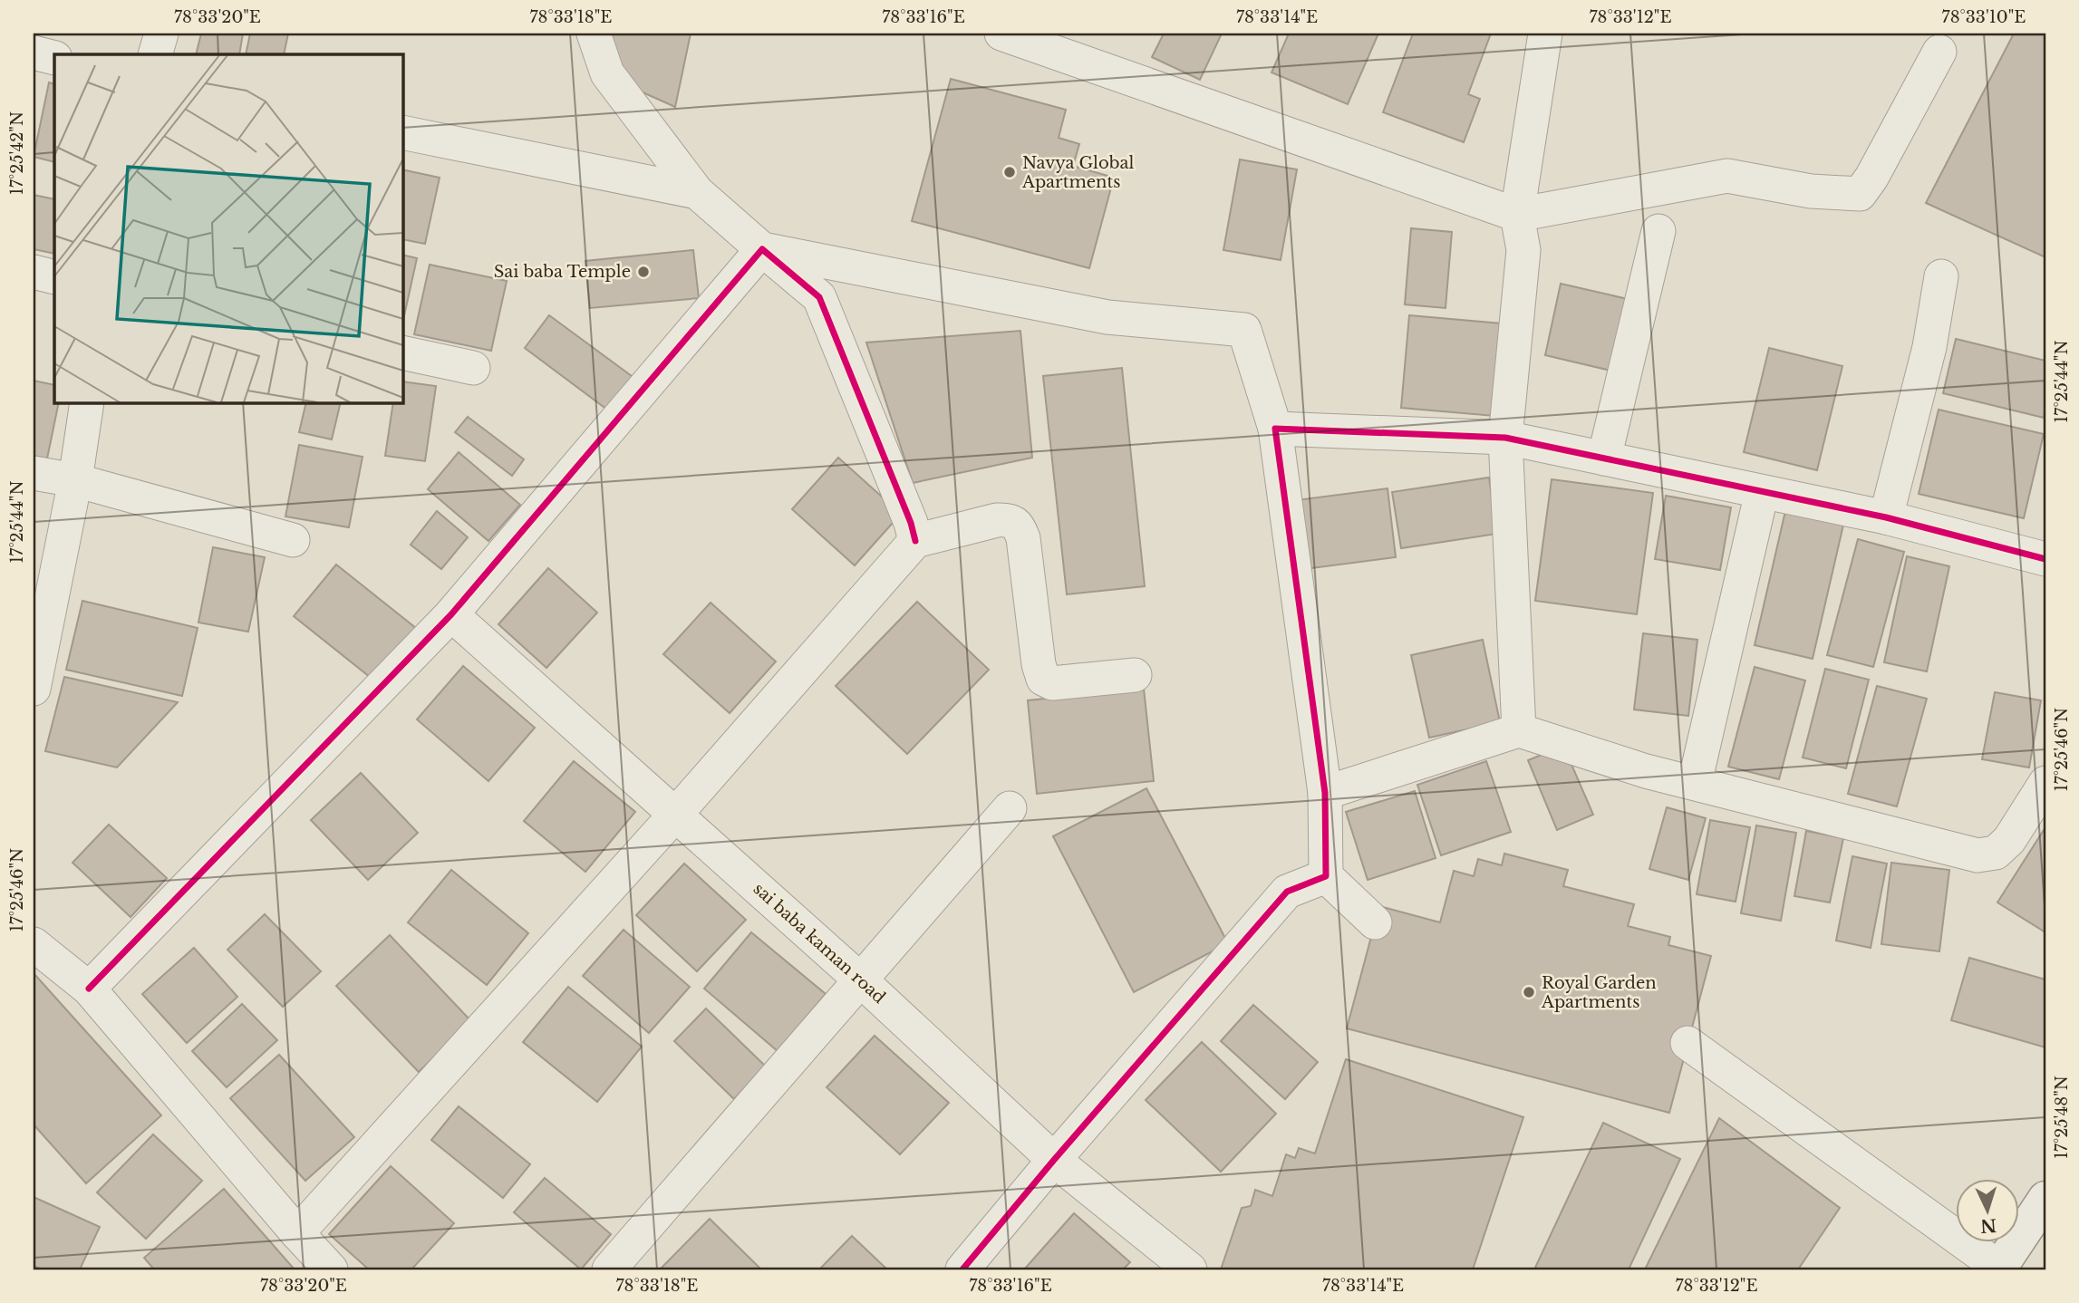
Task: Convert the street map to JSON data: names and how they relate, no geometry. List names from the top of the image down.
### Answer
{
  "streets": {
    "street": ["sai baba kaman road"]
  },
  "places": ["Navya Global Apartments", "Sai baba Temple", "Royal Garden Apartments"],
  "north": "bottom",
  "coordinates": [
    "78°33'20\"E",
    "78°33'18\"E",
    "78°33'16\"E",
    "78°33'14\"E",
    "78°33'12\"E",
    "78°33'10\"E",
    "17°25'42\"N",
    "17°25'44\"N",
    "17°25'46\"N",
    "17°25'48\"N"
  ]
}
